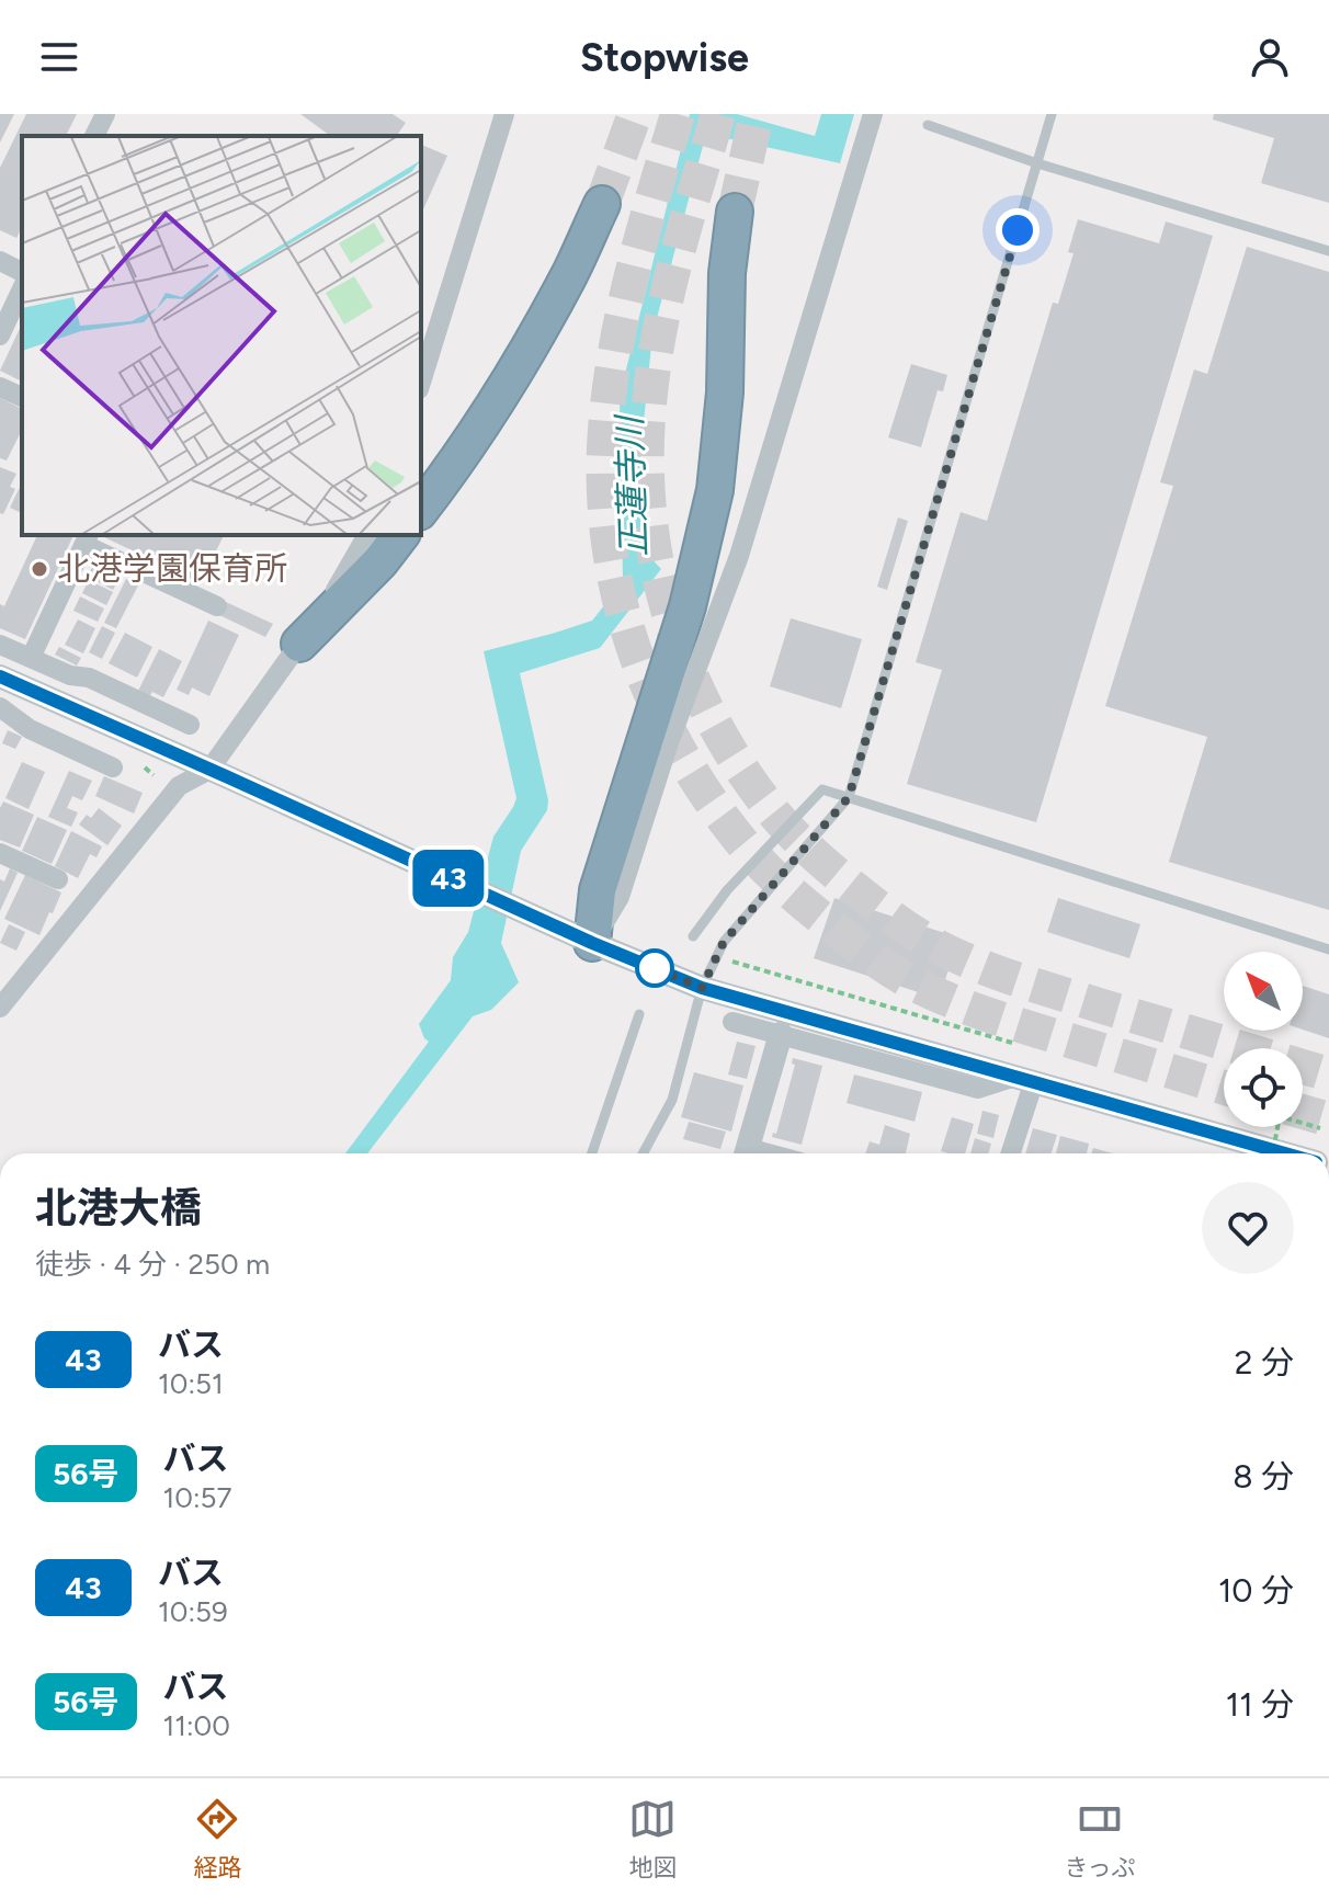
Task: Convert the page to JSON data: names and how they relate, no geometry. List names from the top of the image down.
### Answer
{
  "water": ["正蓮寺川"],
  "places": ["北港学園保育所"],
  "lines": ["bus line 43"],
  "north": "top left",
  "page": {
    "header": "Stopwise",
    "on_map": "43",
    "heading": ["北港大橋", "徒歩 · 4 分 · 250 m"],
    "list": [
      {
        "mark": "43",
        "name": "バス",
        "note": "10:51",
        "value": "2 分"
      },
      {
        "mark": "56号",
        "name": "バス",
        "note": "10:57",
        "value": "8 分"
      },
      {
        "mark": "43",
        "name": "バス",
        "note": "10:59",
        "value": "10 分"
      },
      {
        "mark": "56号",
        "name": "バス",
        "note": "11:00",
        "value": "11 分"
      }
    ],
    "tabs": ["経路", "地図", "きっぷ"]
  }
}
